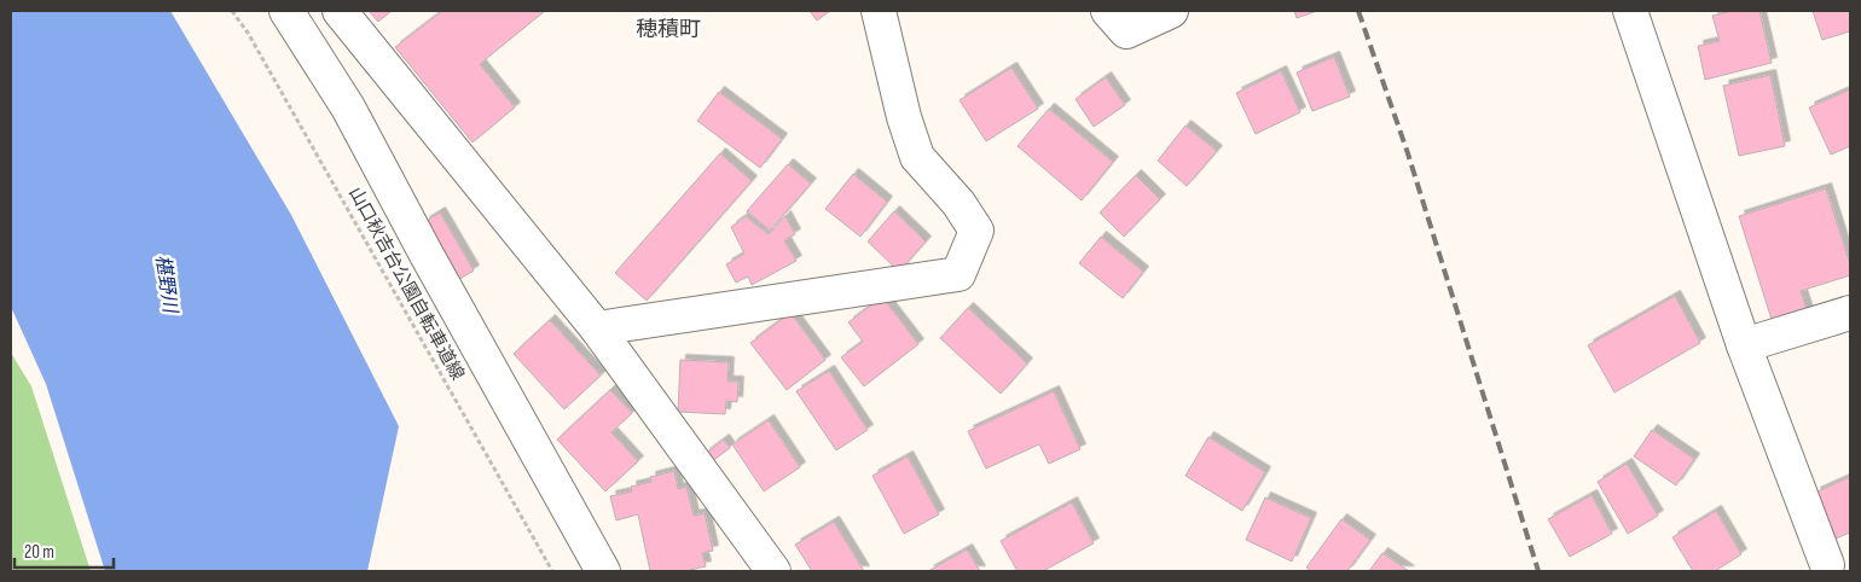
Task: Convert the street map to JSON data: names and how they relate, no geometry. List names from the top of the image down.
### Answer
{
  "streets": {
    "path": ["山口秋吉台公園自転車道線"]
  },
  "districts": ["穂積町"],
  "water": ["椹野川"],
  "scale_bar": "20 m"
}
